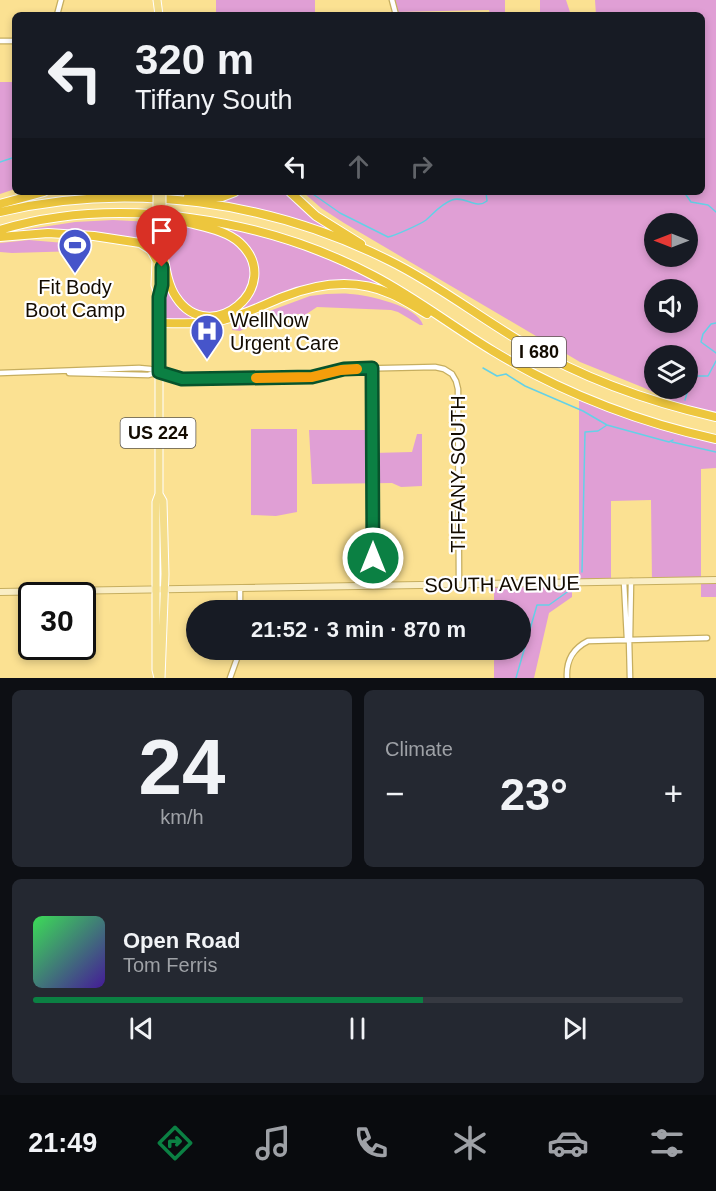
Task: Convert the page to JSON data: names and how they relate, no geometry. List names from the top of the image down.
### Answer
{
  "streets": {
    "highway": ["I 680"],
    "main road": ["US 224", "SOUTH AVENUE"],
    "street": ["TIFFANY SOUTH"]
  },
  "crossings": [
    ["US 224", "TIFFANY SOUTH"],
    ["US 224", "SOUTH AVENUE"],
    ["TIFFANY SOUTH", "SOUTH AVENUE"]
  ],
  "places": {
    "sports": ["Fit Body Boot Camp"],
    "hospital": ["WellNow Urgent Care"]
  },
  "north": "left",
  "page": {
    "turn": ["320 m", "Tiffany South"],
    "limit": "30",
    "trip": "21:52 · 3 min · 870 m",
    "tile": [
      ["24", "km/h"],
      "Climate"
    ],
    "heat": ["−", "23°", "+"],
    "song": ["Open Road", "Tom Ferris"],
    "tabs": "21:49"
  }
}
